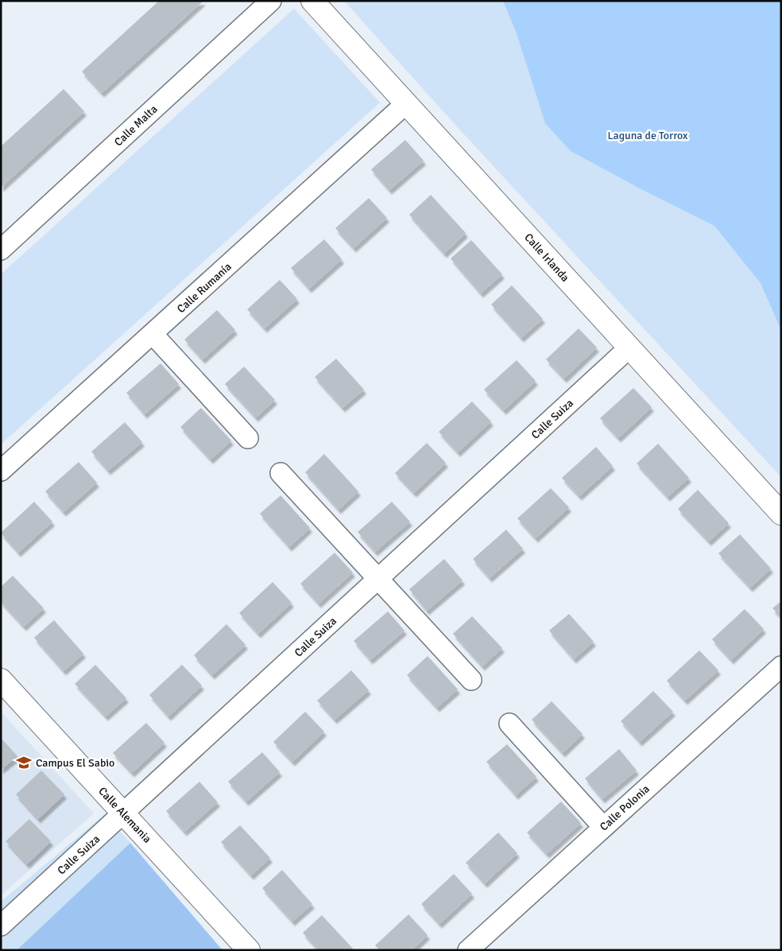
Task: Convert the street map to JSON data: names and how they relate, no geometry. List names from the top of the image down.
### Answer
{
  "streets": {
    "street": [
      "Calle Malta",
      "Calle Irlanda",
      "Calle Rumanía",
      "Calle Suiza",
      "Calle Polonia",
      "Calle Alemania"
    ]
  },
  "crossings": [
    ["Calle Irlanda", "Calle Rumanía"],
    ["Calle Irlanda", "Calle Suiza"],
    ["Calle Suiza", "Calle Alemania"]
  ],
  "parks": ["Laguna de Torrox"],
  "places": {
    "school or university": ["Campus El Sabio"]
  }
}
